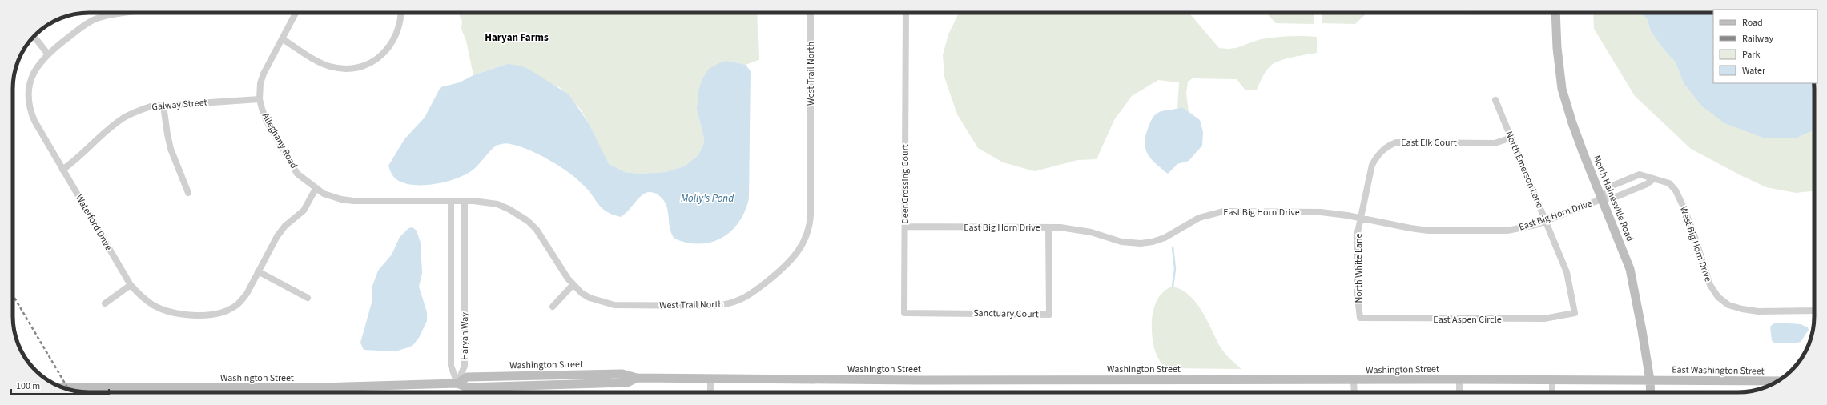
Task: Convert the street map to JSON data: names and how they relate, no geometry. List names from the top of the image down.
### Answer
{
  "streets": {
    "main road": ["North Hainesville Road", "Washington Street", "East Washington Street"],
    "street": [
      "West Trail North",
      "Galway Street",
      "Alleghany Road",
      "East Elk Court",
      "North Emerson Lane",
      "Deer Crossing Court",
      "East Big Horn Drive",
      "Waterford Drive",
      "West Big Horn Drive",
      "North White Lane",
      "Sanctuary Court",
      "East Aspen Circle",
      "Haryan Way"
    ]
  },
  "crossings": [
    ["West Trail North", "Alleghany Road"],
    ["West Trail North", "Haryan Way"],
    ["Galway Street", "Alleghany Road"],
    ["Galway Street", "Waterford Drive"],
    ["Alleghany Road", "Waterford Drive"],
    ["Alleghany Road", "Haryan Way"],
    ["East Elk Court", "North Emerson Lane"],
    ["East Elk Court", "East Big Horn Drive"],
    ["East Elk Court", "North White Lane"],
    ["North Emerson Lane", "East Big Horn Drive"],
    ["North Emerson Lane", "East Aspen Circle"],
    ["Deer Crossing Court", "East Big Horn Drive"],
    ["Deer Crossing Court", "Sanctuary Court"],
    ["North Hainesville Road", "East Big Horn Drive"],
    ["North Hainesville Road", "West Big Horn Drive"],
    ["North Hainesville Road", "Washington Street"],
    ["North Hainesville Road", "East Washington Street"],
    ["East Big Horn Drive", "West Big Horn Drive"],
    ["East Big Horn Drive", "North White Lane"],
    ["East Big Horn Drive", "Sanctuary Court"],
    ["North White Lane", "East Aspen Circle"],
    ["Haryan Way", "Washington Street"],
    ["Washington Street", "East Washington Street"]
  ],
  "districts": ["Haryan Farms"],
  "water": ["Molly's Pond"],
  "legend": [
    "Road",
    "Railway",
    "Park",
    "Water"
  ],
  "scale_bar": "100 m"
}
